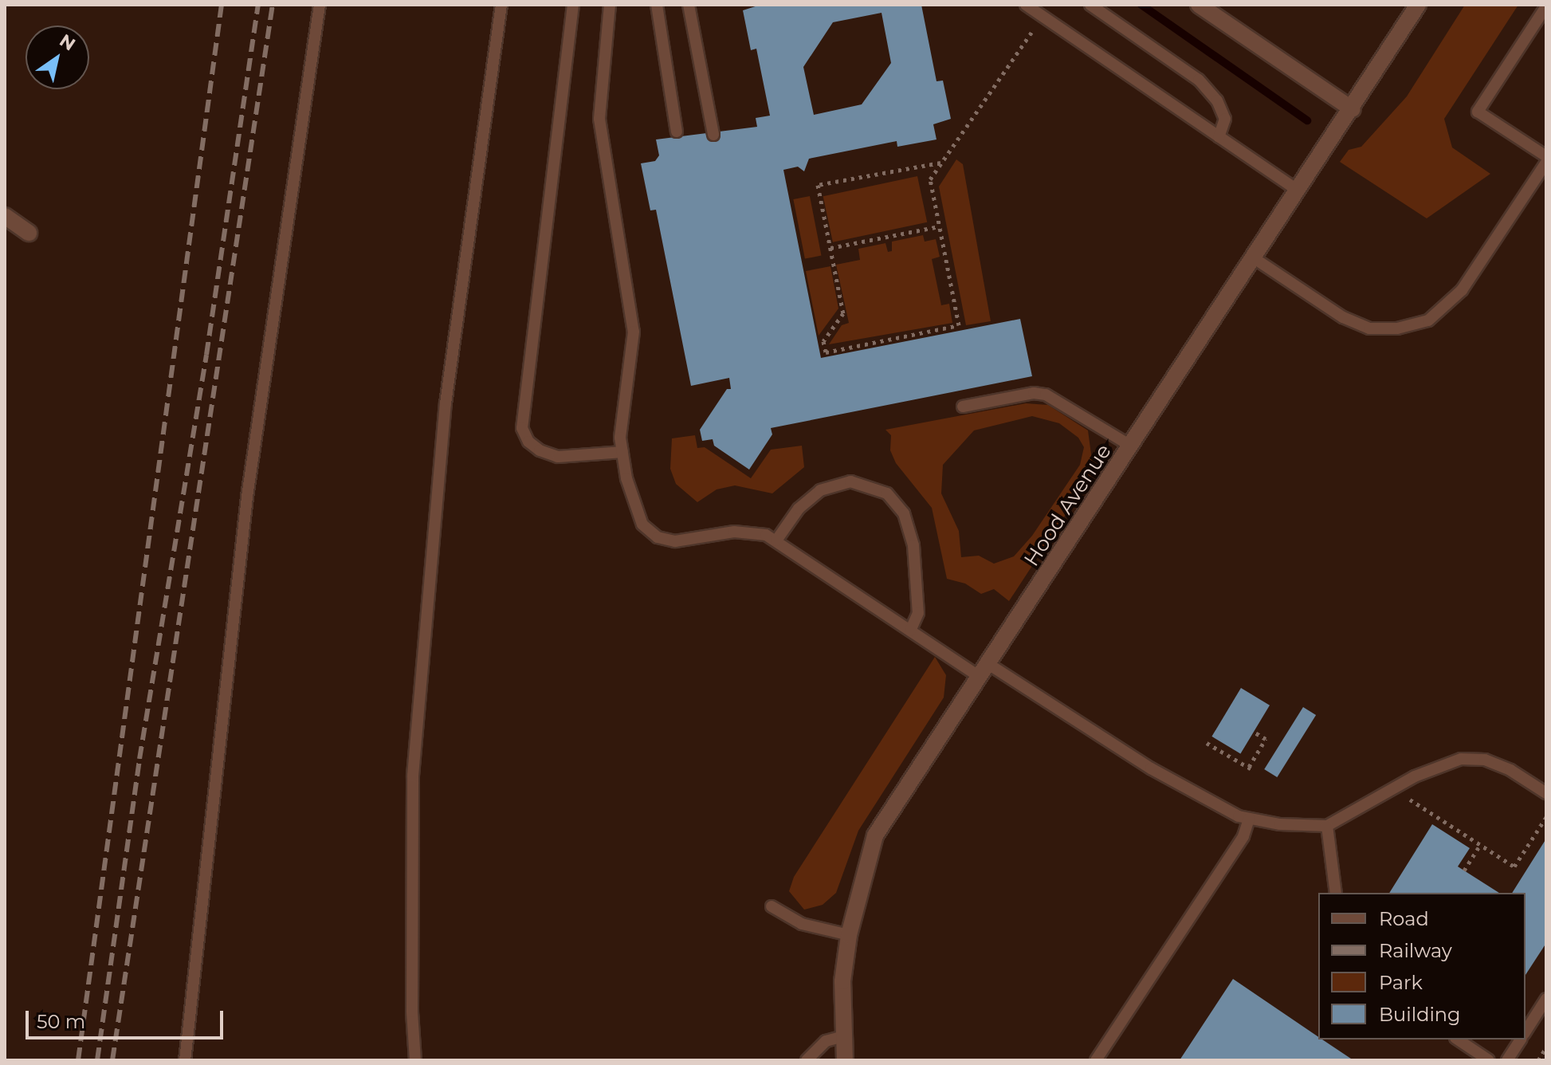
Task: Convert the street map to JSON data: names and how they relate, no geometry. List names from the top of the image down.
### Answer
{
  "streets": {
    "street": ["Hood Avenue"]
  },
  "legend": [
    "Road",
    "Railway",
    "Park",
    "Building"
  ],
  "scale_bar": "50 m",
  "north": "top right"
}
